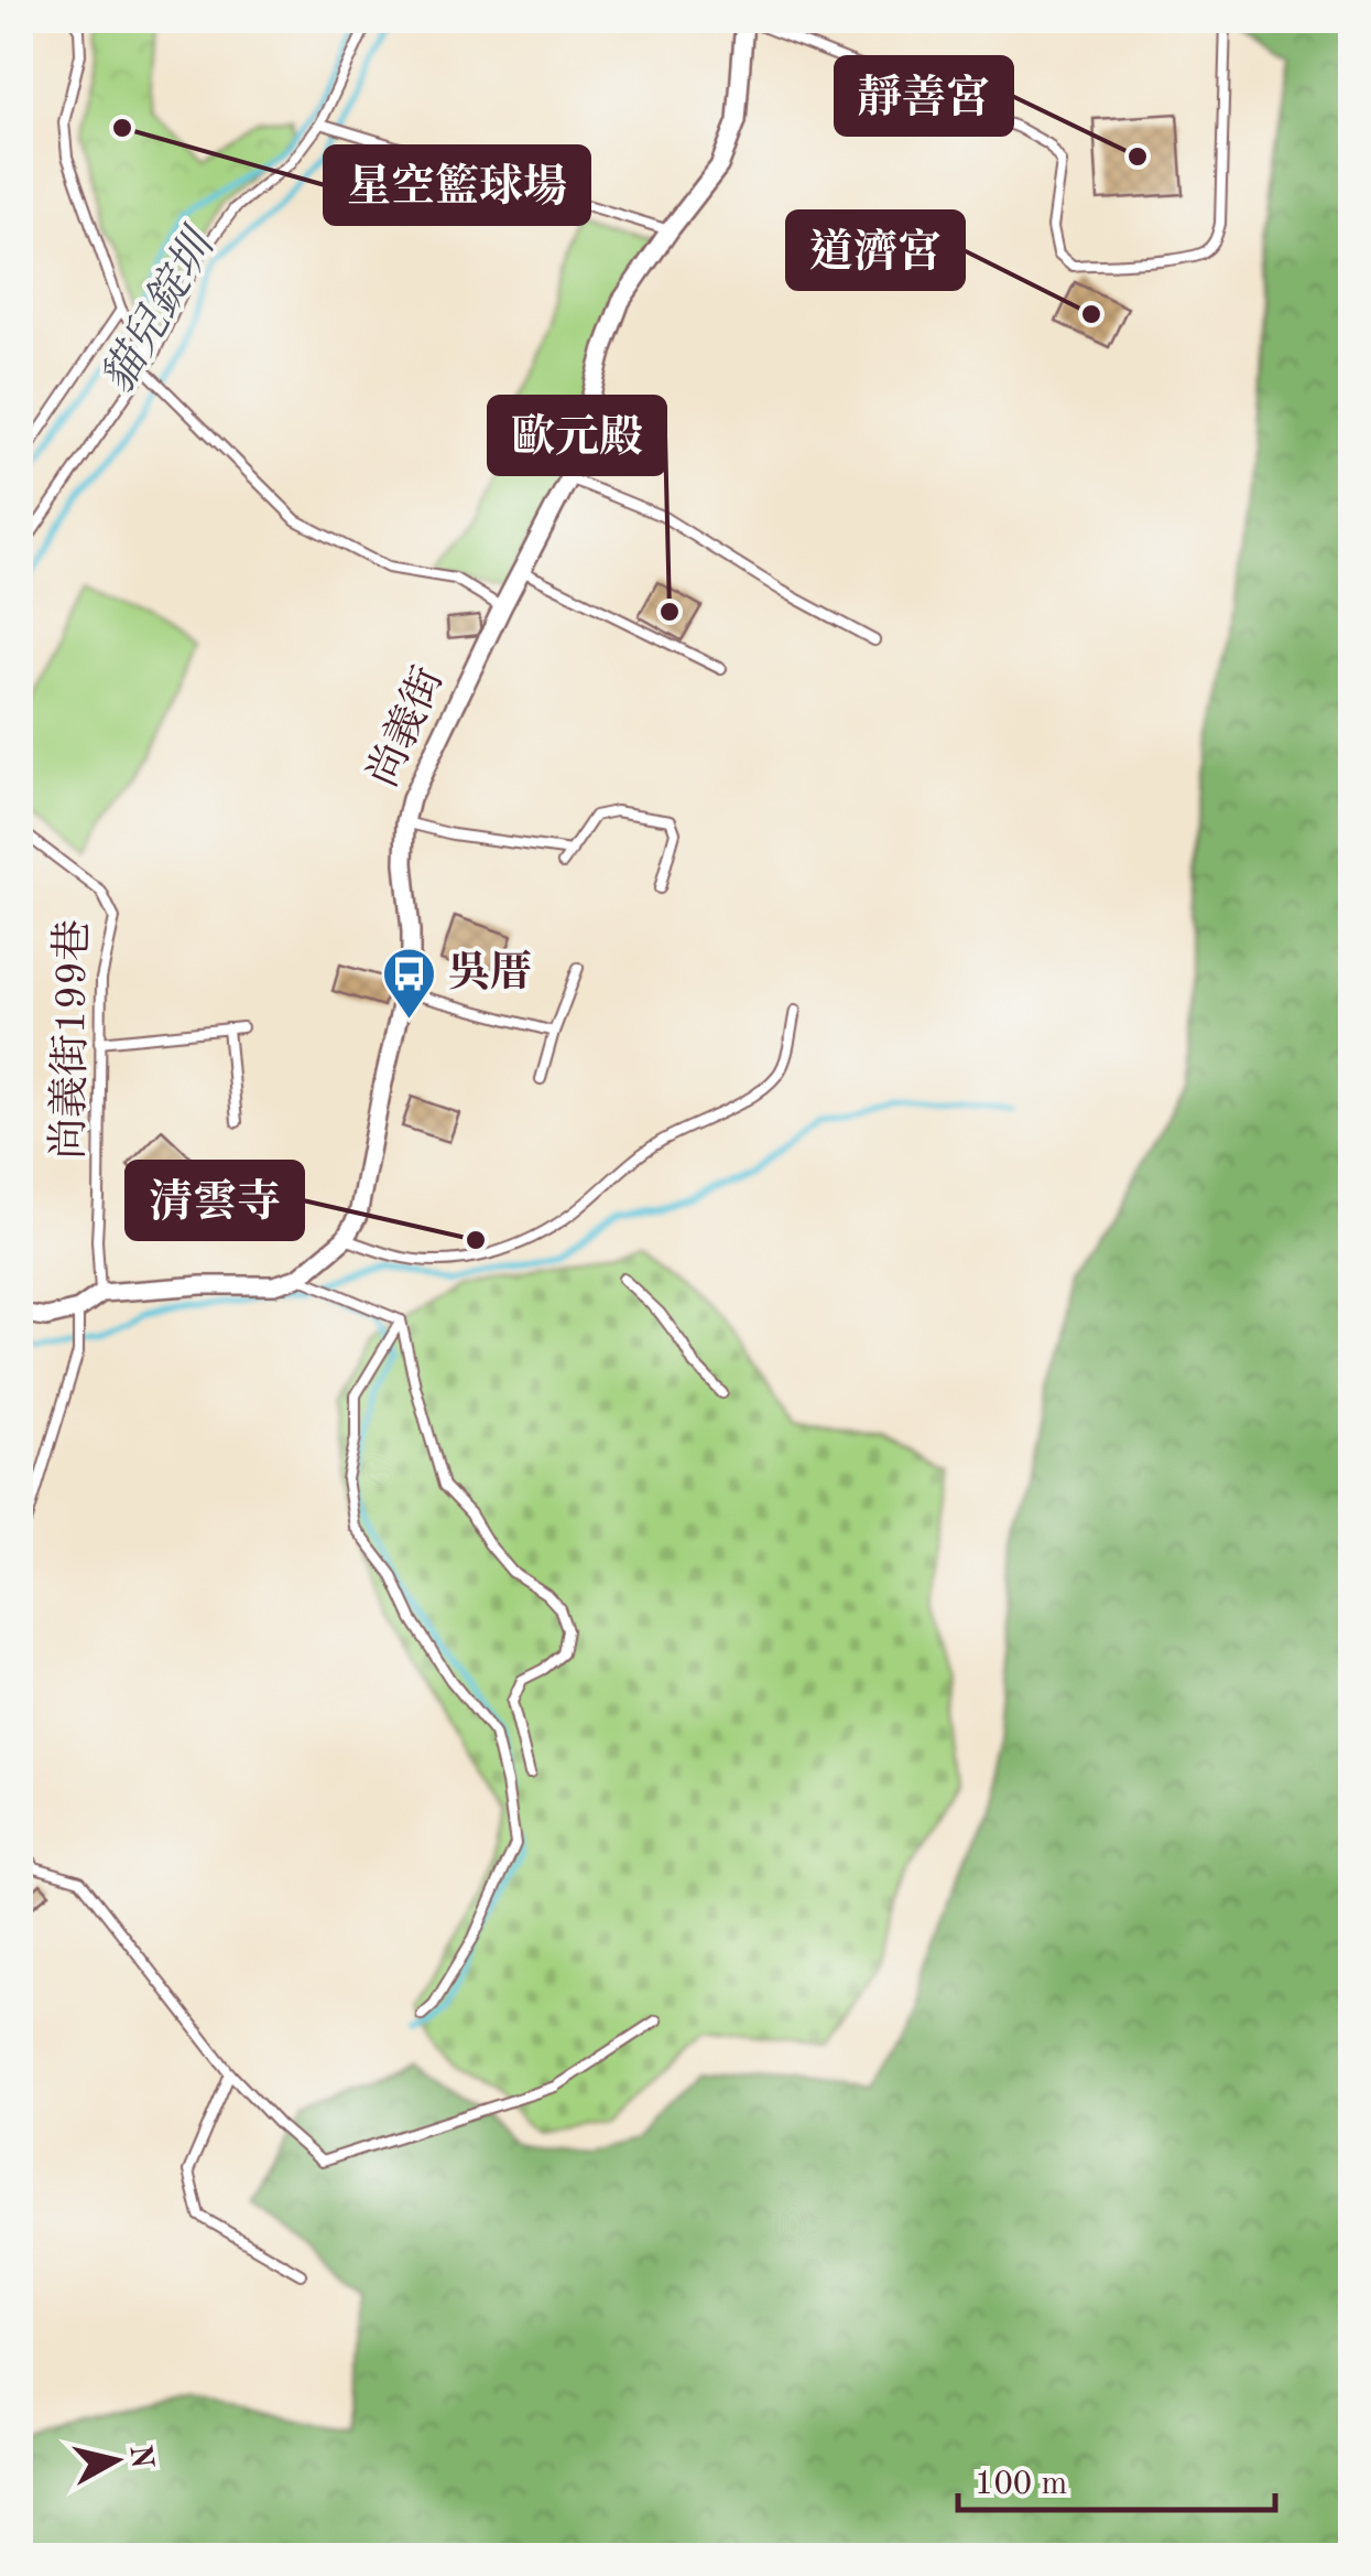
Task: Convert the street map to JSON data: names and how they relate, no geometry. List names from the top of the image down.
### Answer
{
  "streets": {
    "street": ["尚義街"],
    "lane": ["尚義街199巷"]
  },
  "water": ["貓兒錠圳"],
  "places": {
    "other": [
      "星空籃球場",
      "靜善宮",
      "道濟宮",
      "歐元殿",
      "清雲寺"
    ],
    "bus stop": ["吳厝"]
  },
  "scale_bar": "100 m",
  "north": "right"
}
